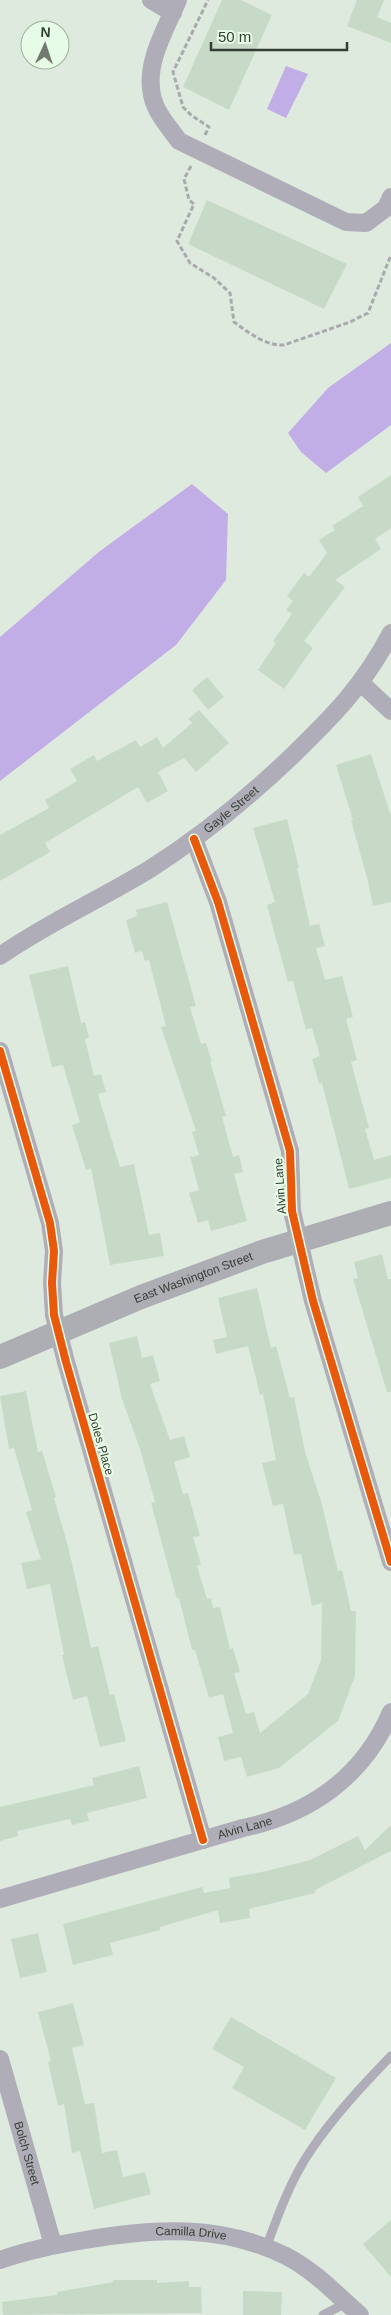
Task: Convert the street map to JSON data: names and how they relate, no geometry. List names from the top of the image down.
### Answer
{
  "streets": {
    "street": [
      "Gayle Street",
      "Alvin Lane",
      "East Washington Street",
      "Doles Place",
      "Bolch Street",
      "Camilla Drive"
    ]
  },
  "crossings": [
    ["Gayle Street", "Alvin Lane"],
    ["Alvin Lane", "East Washington Street"],
    ["Alvin Lane", "Doles Place"],
    ["East Washington Street", "Doles Place"],
    ["Bolch Street", "Camilla Drive"]
  ],
  "scale_bar": "50 m",
  "north": "top"
}
